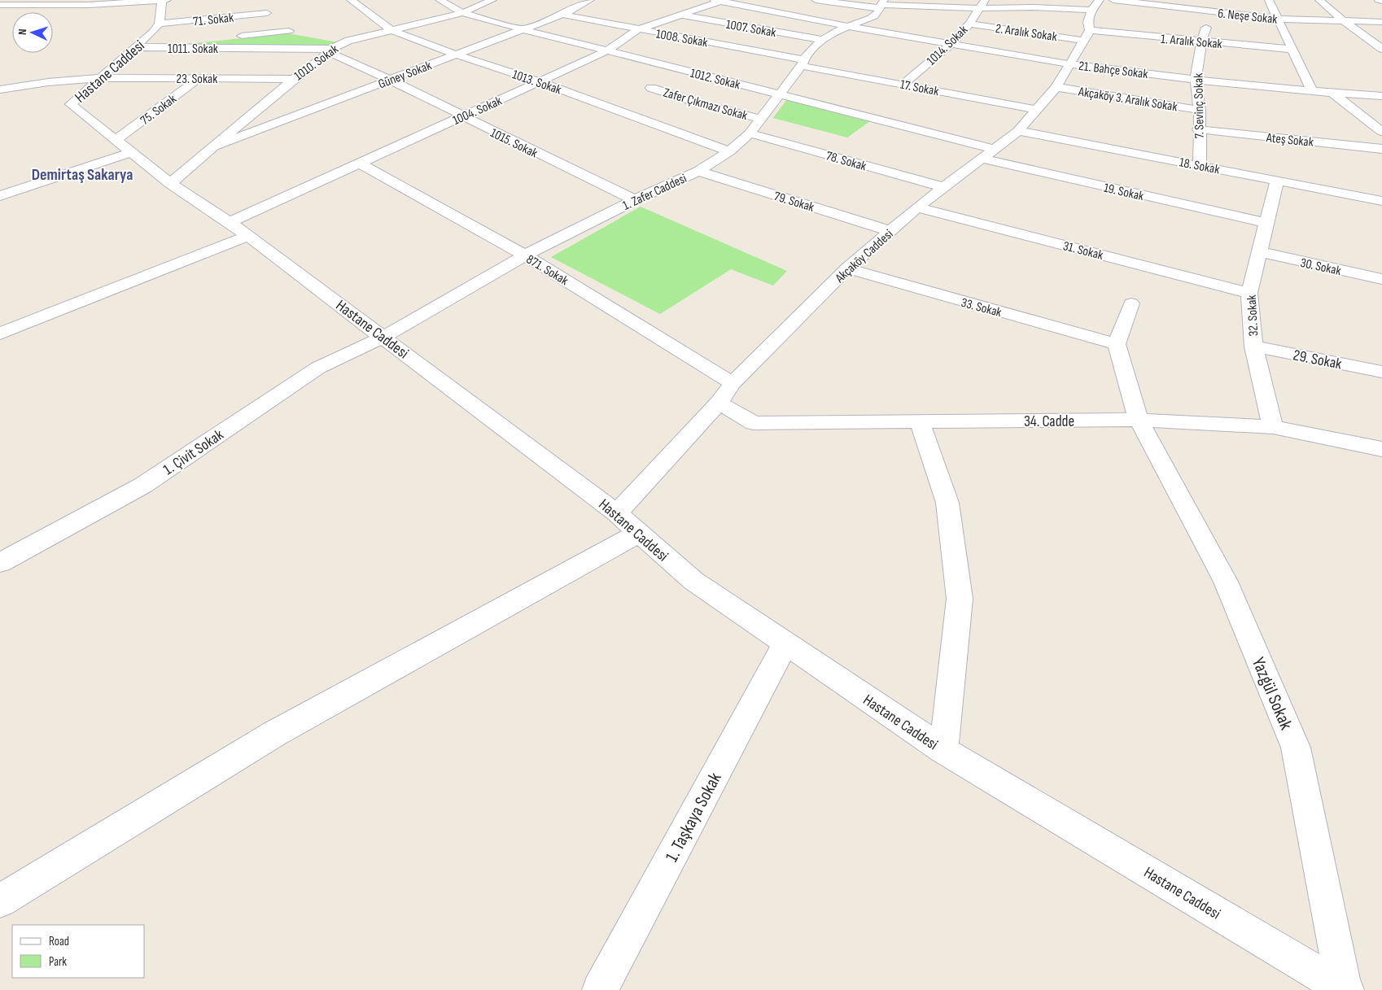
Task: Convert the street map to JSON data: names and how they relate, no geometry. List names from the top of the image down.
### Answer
{
  "streets": {
    "street": [
      "6. Neşe Sokak",
      "71. Sokak",
      "1007. Sokak",
      "2. Aralık Sokak",
      "1008. Sokak",
      "1. Aralık Sokak",
      "1014. Sokak",
      "1011. Sokak",
      "1010. Sokak",
      "21. Bahçe Sokak",
      "Hastane Caddesi",
      "Güney Sokak",
      "23. Sokak",
      "1012. Sokak",
      "1013. Sokak",
      "17. Sokak",
      "Akçaköy 3. Aralık Sokak",
      "Zafer Çıkmazı Sokak",
      "7. Sevinç Sokak",
      "75. Sokak",
      "1004. Sokak",
      "Ateş Sokak",
      "1015. Sokak",
      "78. Sokak",
      "18. Sokak",
      "1. Zafer Caddesi",
      "19. Sokak",
      "79. Sokak",
      "31. Sokak",
      "Akçaköy Caddesi",
      "30. Sokak",
      "871. Sokak",
      "33. Sokak",
      "32. Sokak",
      "29. Sokak",
      "34. Cadde",
      "1. Çivit Sokak",
      "Yazgül Sokak",
      "1. Taşkaya Sokak"
    ]
  },
  "crossings": [
    ["6. Neşe Sokak", "7. Sevinç Sokak"],
    ["71. Sokak", "1011. Sokak"],
    ["71. Sokak", "Hastane Caddesi"],
    ["1007. Sokak", "1004. Sokak"],
    ["1007. Sokak", "1. Zafer Caddesi"],
    ["2. Aralık Sokak", "1. Aralık Sokak"],
    ["2. Aralık Sokak", "1014. Sokak"],
    ["2. Aralık Sokak", "Akçaköy Caddesi"],
    ["1008. Sokak", "Güney Sokak"],
    ["1008. Sokak", "17. Sokak"],
    ["1008. Sokak", "1004. Sokak"],
    ["1008. Sokak", "1. Zafer Caddesi"],
    ["1. Aralık Sokak", "7. Sevinç Sokak"],
    ["1. Aralık Sokak", "Akçaköy Caddesi"],
    ["1014. Sokak", "21. Bahçe Sokak"],
    ["1014. Sokak", "17. Sokak"],
    ["1011. Sokak", "1010. Sokak"],
    ["1011. Sokak", "Hastane Caddesi"],
    ["1011. Sokak", "1015. Sokak"],
    ["1010. Sokak", "Hastane Caddesi"],
    ["1010. Sokak", "Güney Sokak"],
    ["1010. Sokak", "23. Sokak"],
    ["1010. Sokak", "1012. Sokak"],
    ["1010. Sokak", "1013. Sokak"],
    ["1010. Sokak", "1015. Sokak"],
    ["21. Bahçe Sokak", "7. Sevinç Sokak"],
    ["21. Bahçe Sokak", "1004. Sokak"],
    ["21. Bahçe Sokak", "1. Zafer Caddesi"],
    ["21. Bahçe Sokak", "Akçaköy Caddesi"],
    ["Hastane Caddesi", "23. Sokak"],
    ["Hastane Caddesi", "75. Sokak"],
    ["Hastane Caddesi", "1004. Sokak"],
    ["Hastane Caddesi", "1. Zafer Caddesi"],
    ["Hastane Caddesi", "Akçaköy Caddesi"],
    ["Hastane Caddesi", "1. Çivit Sokak"],
    ["Hastane Caddesi", "Yazgül Sokak"],
    ["Hastane Caddesi", "1. Taşkaya Sokak"],
    ["Güney Sokak", "1012. Sokak"],
    ["Güney Sokak", "1013. Sokak"],
    ["Güney Sokak", "1015. Sokak"],
    ["23. Sokak", "75. Sokak"],
    ["1012. Sokak", "1004. Sokak"],
    ["1012. Sokak", "1. Zafer Caddesi"],
    ["1012. Sokak", "Akçaköy Caddesi"],
    ["1013. Sokak", "1004. Sokak"],
    ["1013. Sokak", "1. Zafer Caddesi"],
    ["17. Sokak", "1. Zafer Caddesi"],
    ["17. Sokak", "Akçaköy Caddesi"],
    ["Akçaköy 3. Aralık Sokak", "7. Sevinç Sokak"],
    ["Akçaköy 3. Aralık Sokak", "Akçaköy Caddesi"],
    ["Zafer Çıkmazı Sokak", "1. Zafer Caddesi"],
    ["7. Sevinç Sokak", "Ateş Sokak"],
    ["7. Sevinç Sokak", "18. Sokak"],
    ["1004. Sokak", "1015. Sokak"],
    ["1004. Sokak", "871. Sokak"],
    ["1015. Sokak", "1. Zafer Caddesi"],
    ["78. Sokak", "1. Zafer Caddesi"],
    ["78. Sokak", "Akçaköy Caddesi"],
    ["18. Sokak", "Akçaköy Caddesi"],
    ["18. Sokak", "32. Sokak"],
    ["1. Zafer Caddesi", "79. Sokak"],
    ["1. Zafer Caddesi", "871. Sokak"],
    ["1. Zafer Caddesi", "1. Çivit Sokak"],
    ["19. Sokak", "Akçaköy Caddesi"],
    ["19. Sokak", "32. Sokak"],
    ["79. Sokak", "Akçaköy Caddesi"],
    ["31. Sokak", "Akçaköy Caddesi"],
    ["31. Sokak", "32. Sokak"],
    ["Akçaköy Caddesi", "871. Sokak"],
    ["Akçaköy Caddesi", "33. Sokak"],
    ["Akçaköy Caddesi", "34. Cadde"],
    ["30. Sokak", "32. Sokak"],
    ["32. Sokak", "29. Sokak"],
    ["32. Sokak", "34. Cadde"],
    ["34. Cadde", "Yazgül Sokak"]
  ],
  "districts": ["Demirtaş Sakarya"],
  "legend": ["Road", "Park"],
  "north": "left"
}
